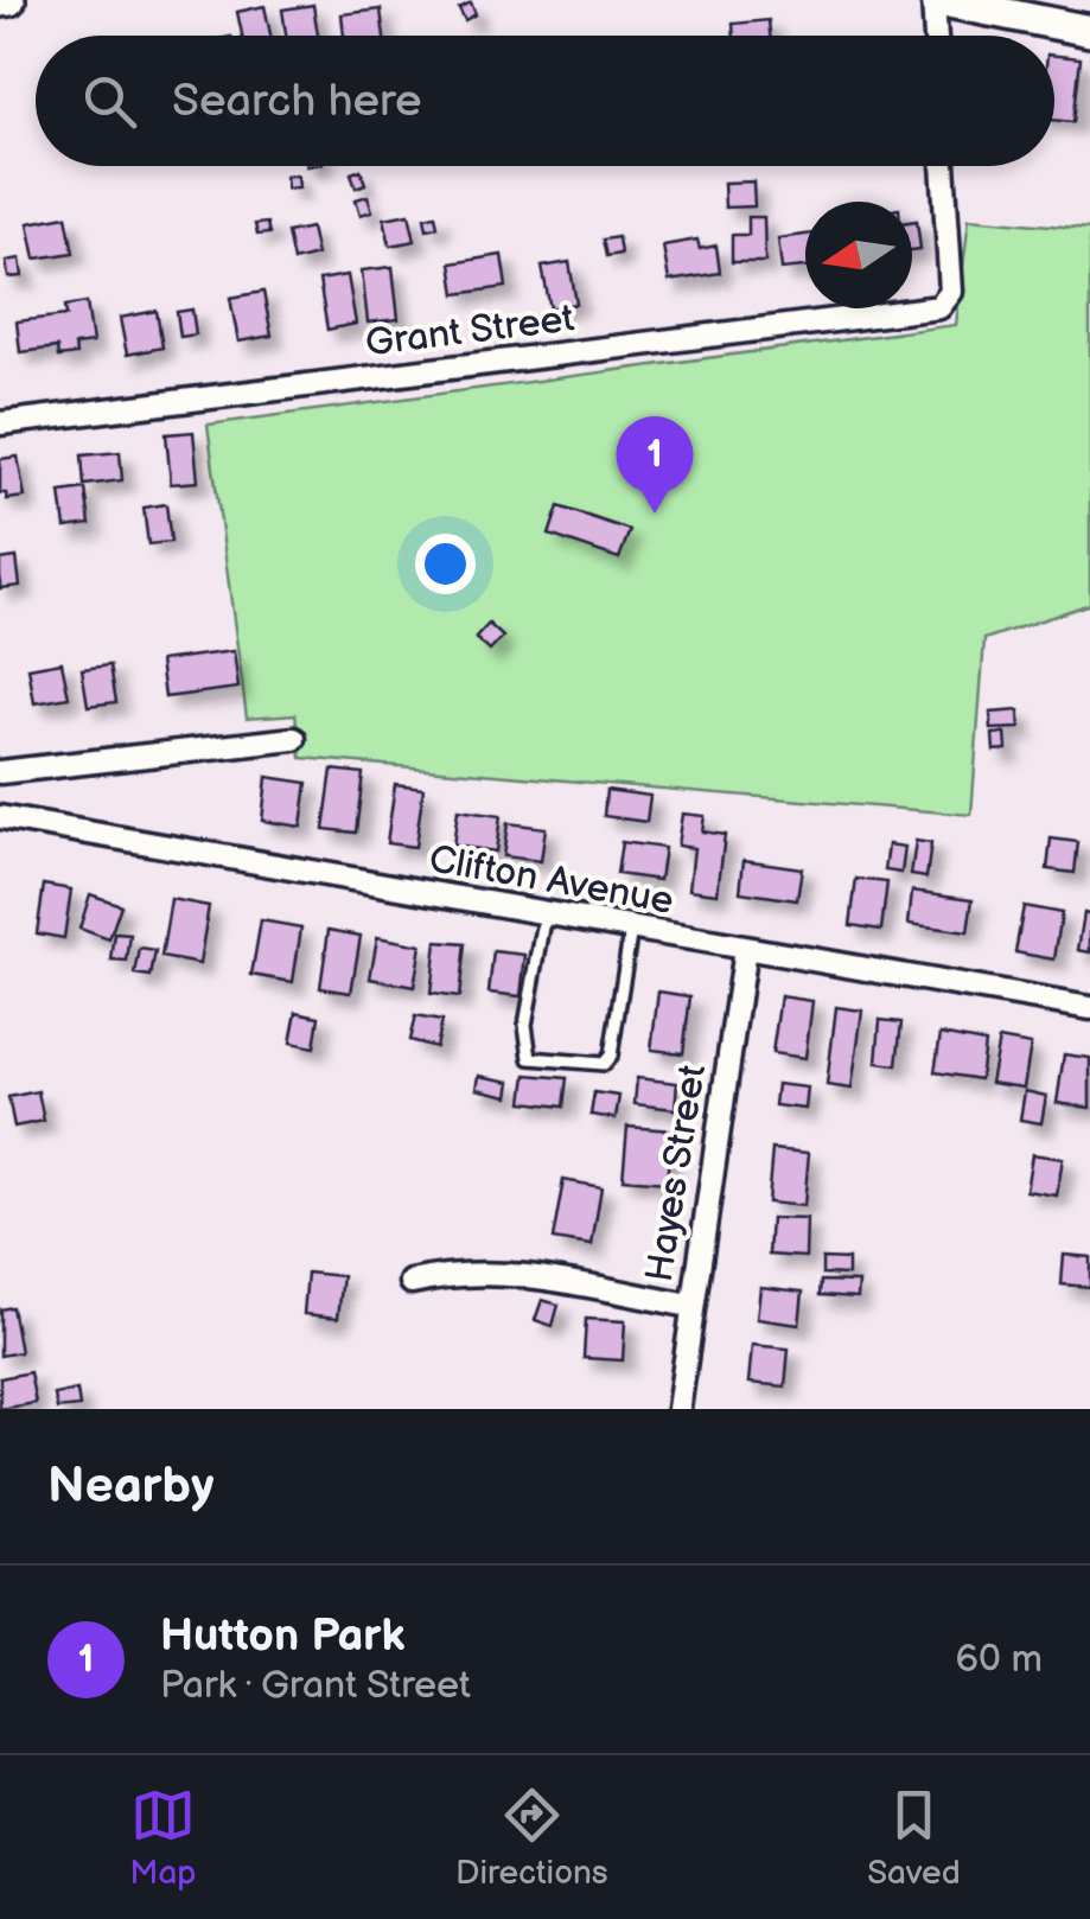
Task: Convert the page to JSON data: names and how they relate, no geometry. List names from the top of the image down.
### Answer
{
  "streets": {
    "street": ["Grant Street", "Clifton Avenue", "Hayes Street"]
  },
  "crossings": [
    ["Clifton Avenue", "Hayes Street"]
  ],
  "north": "left",
  "page": {
    "search": "Search here",
    "pins": "1",
    "heading": "Nearby",
    "list": [
      {
        "mark": "1",
        "name": "Hutton Park",
        "note": "Park · Grant Street",
        "value": "60 m"
      }
    ],
    "nav": ["Map", "Directions", "Saved"]
  }
}
